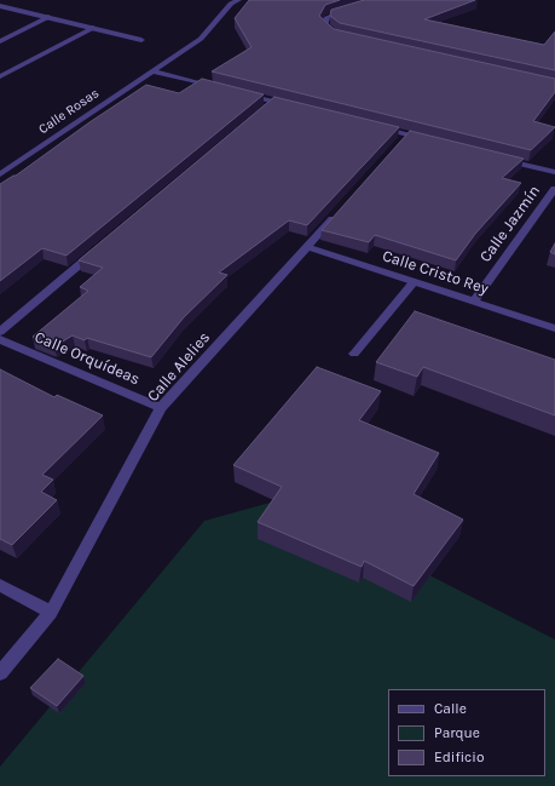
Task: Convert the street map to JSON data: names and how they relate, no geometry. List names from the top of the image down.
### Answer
{
  "streets": {
    "street": [
      "Calle Rosas",
      "Calle Jazmín",
      "Calle Cristo Rey",
      "Calle Orquídeas",
      "Calle Alelies"
    ]
  },
  "crossings": [
    ["Calle Jazmín", "Calle Cristo Rey"],
    ["Calle Cristo Rey", "Calle Alelies"],
    ["Calle Orquídeas", "Calle Alelies"]
  ],
  "legend": ["Calle", "Parque", "Edificio"]
}
